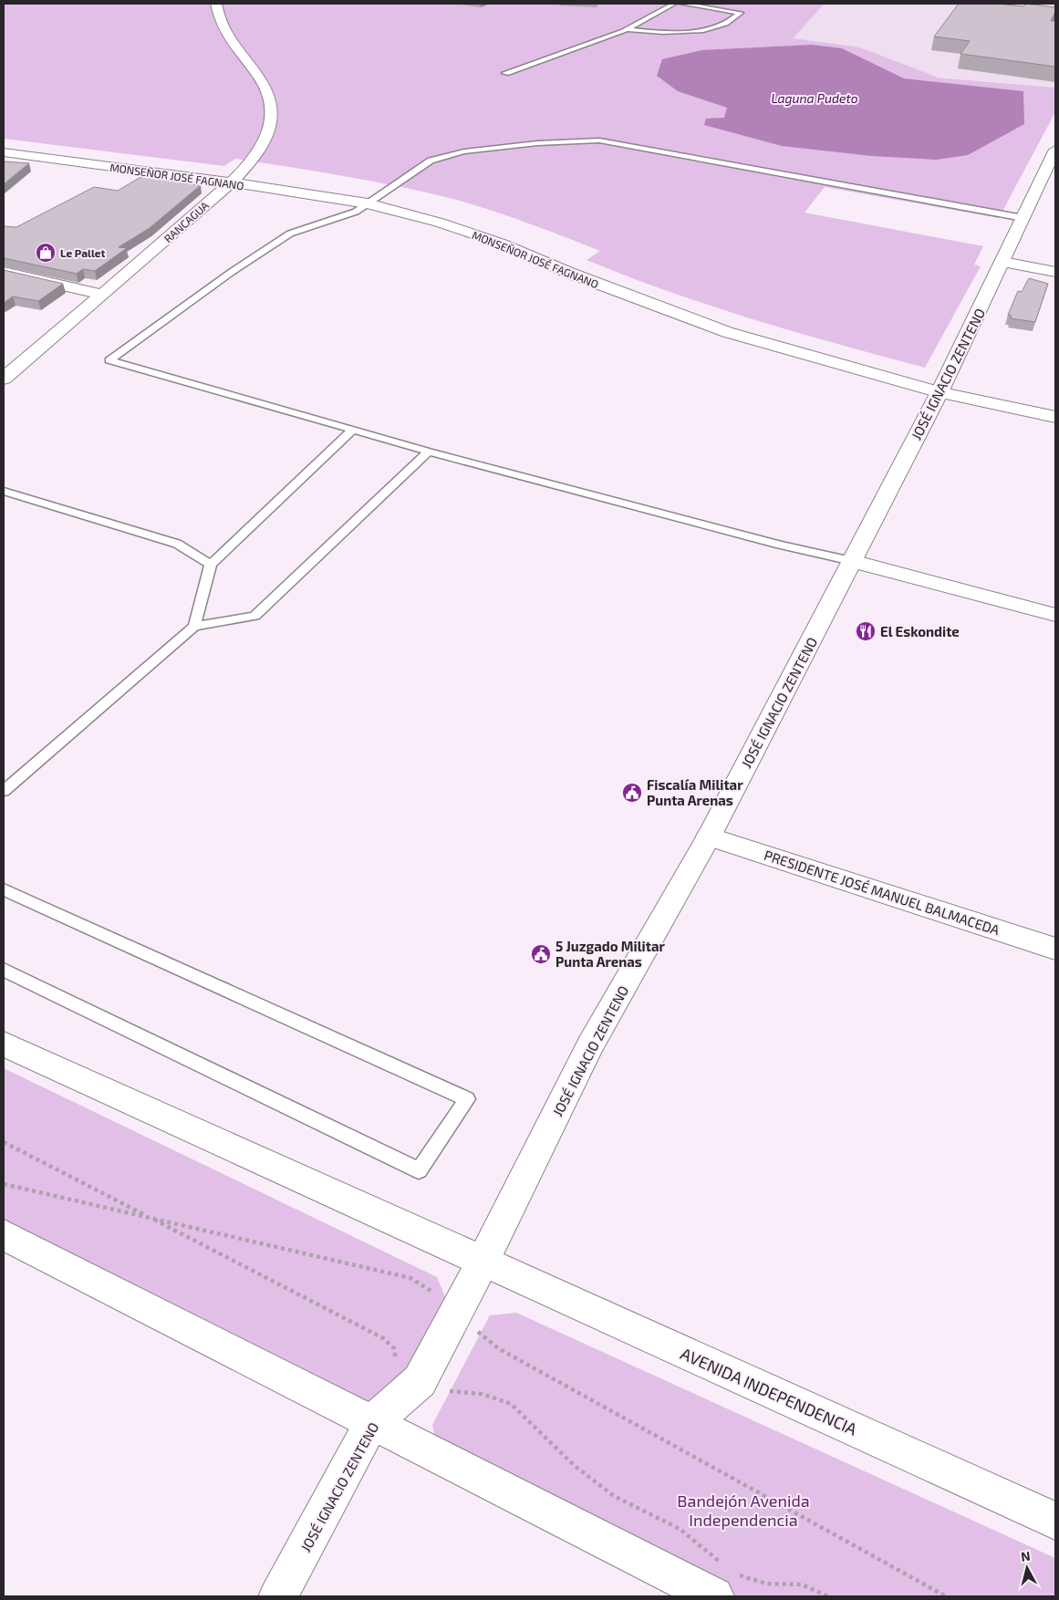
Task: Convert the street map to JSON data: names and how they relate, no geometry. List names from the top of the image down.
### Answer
{
  "streets": {
    "street": [
      "MONSEÑOR JOSÉ FAGNANO",
      "RANCAGUA",
      "JOSÉ IGNACIO ZENTENO",
      "PRESIDENTE JOSÉ MANUEL BALMACEDA",
      "AVENIDA INDEPENDENCIA"
    ]
  },
  "crossings": [
    ["MONSEÑOR JOSÉ FAGNANO", "RANCAGUA"],
    ["MONSEÑOR JOSÉ FAGNANO", "JOSÉ IGNACIO ZENTENO"],
    ["JOSÉ IGNACIO ZENTENO", "PRESIDENTE JOSÉ MANUEL BALMACEDA"],
    ["JOSÉ IGNACIO ZENTENO", "AVENIDA INDEPENDENCIA"]
  ],
  "water": ["Laguna Pudeto"],
  "parks": ["Bandejón Avenida Independencia"],
  "places": {
    "shop": ["Le Pallet"],
    "restaurant": ["El Eskondite"],
    "public building": ["Fiscalía Militar Punta Arenas", "5 Juzgado Militar Punta Arenas"]
  },
  "north": "top"
}
